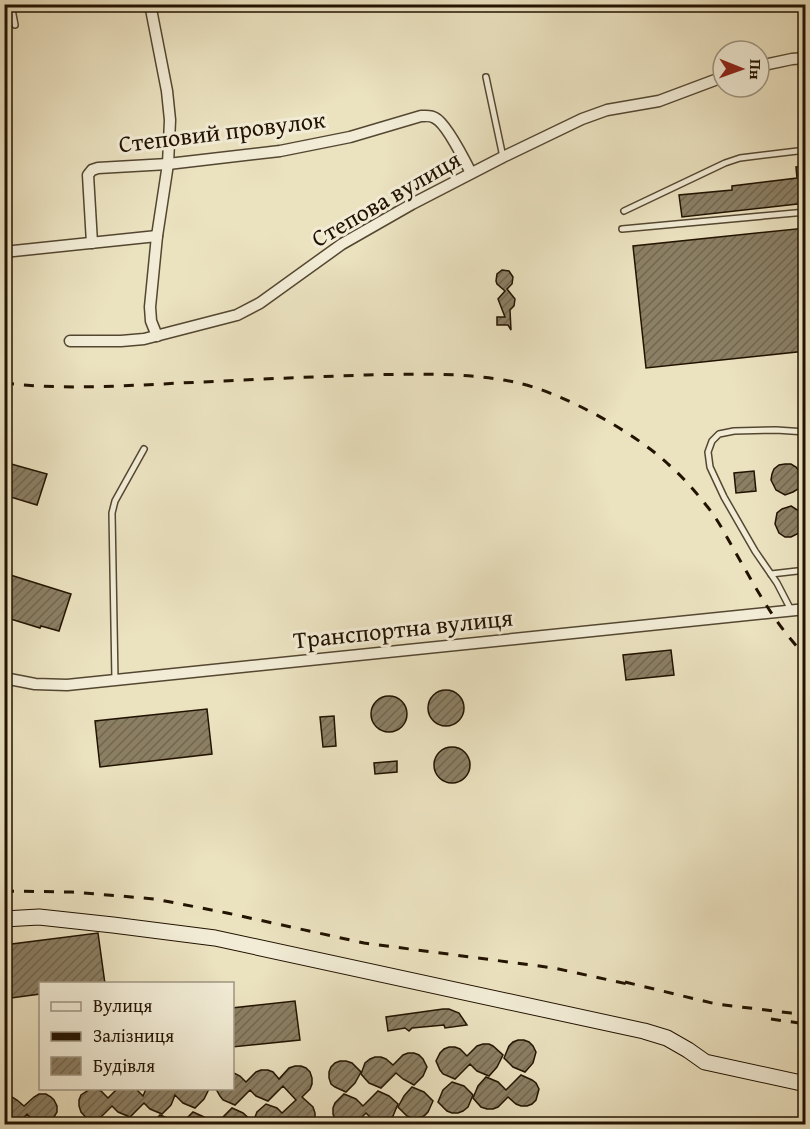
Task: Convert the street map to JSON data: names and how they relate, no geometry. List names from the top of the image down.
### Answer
{
  "streets": {
    "street": ["Степовий провулок", "Степова вулиця", "Транспортна вулиця"]
  },
  "crossings": [
    ["Степовий провулок", "Степова вулиця"]
  ],
  "legend": ["Вулиця", "Залізниця", "Будівля"],
  "north": "right"
}
